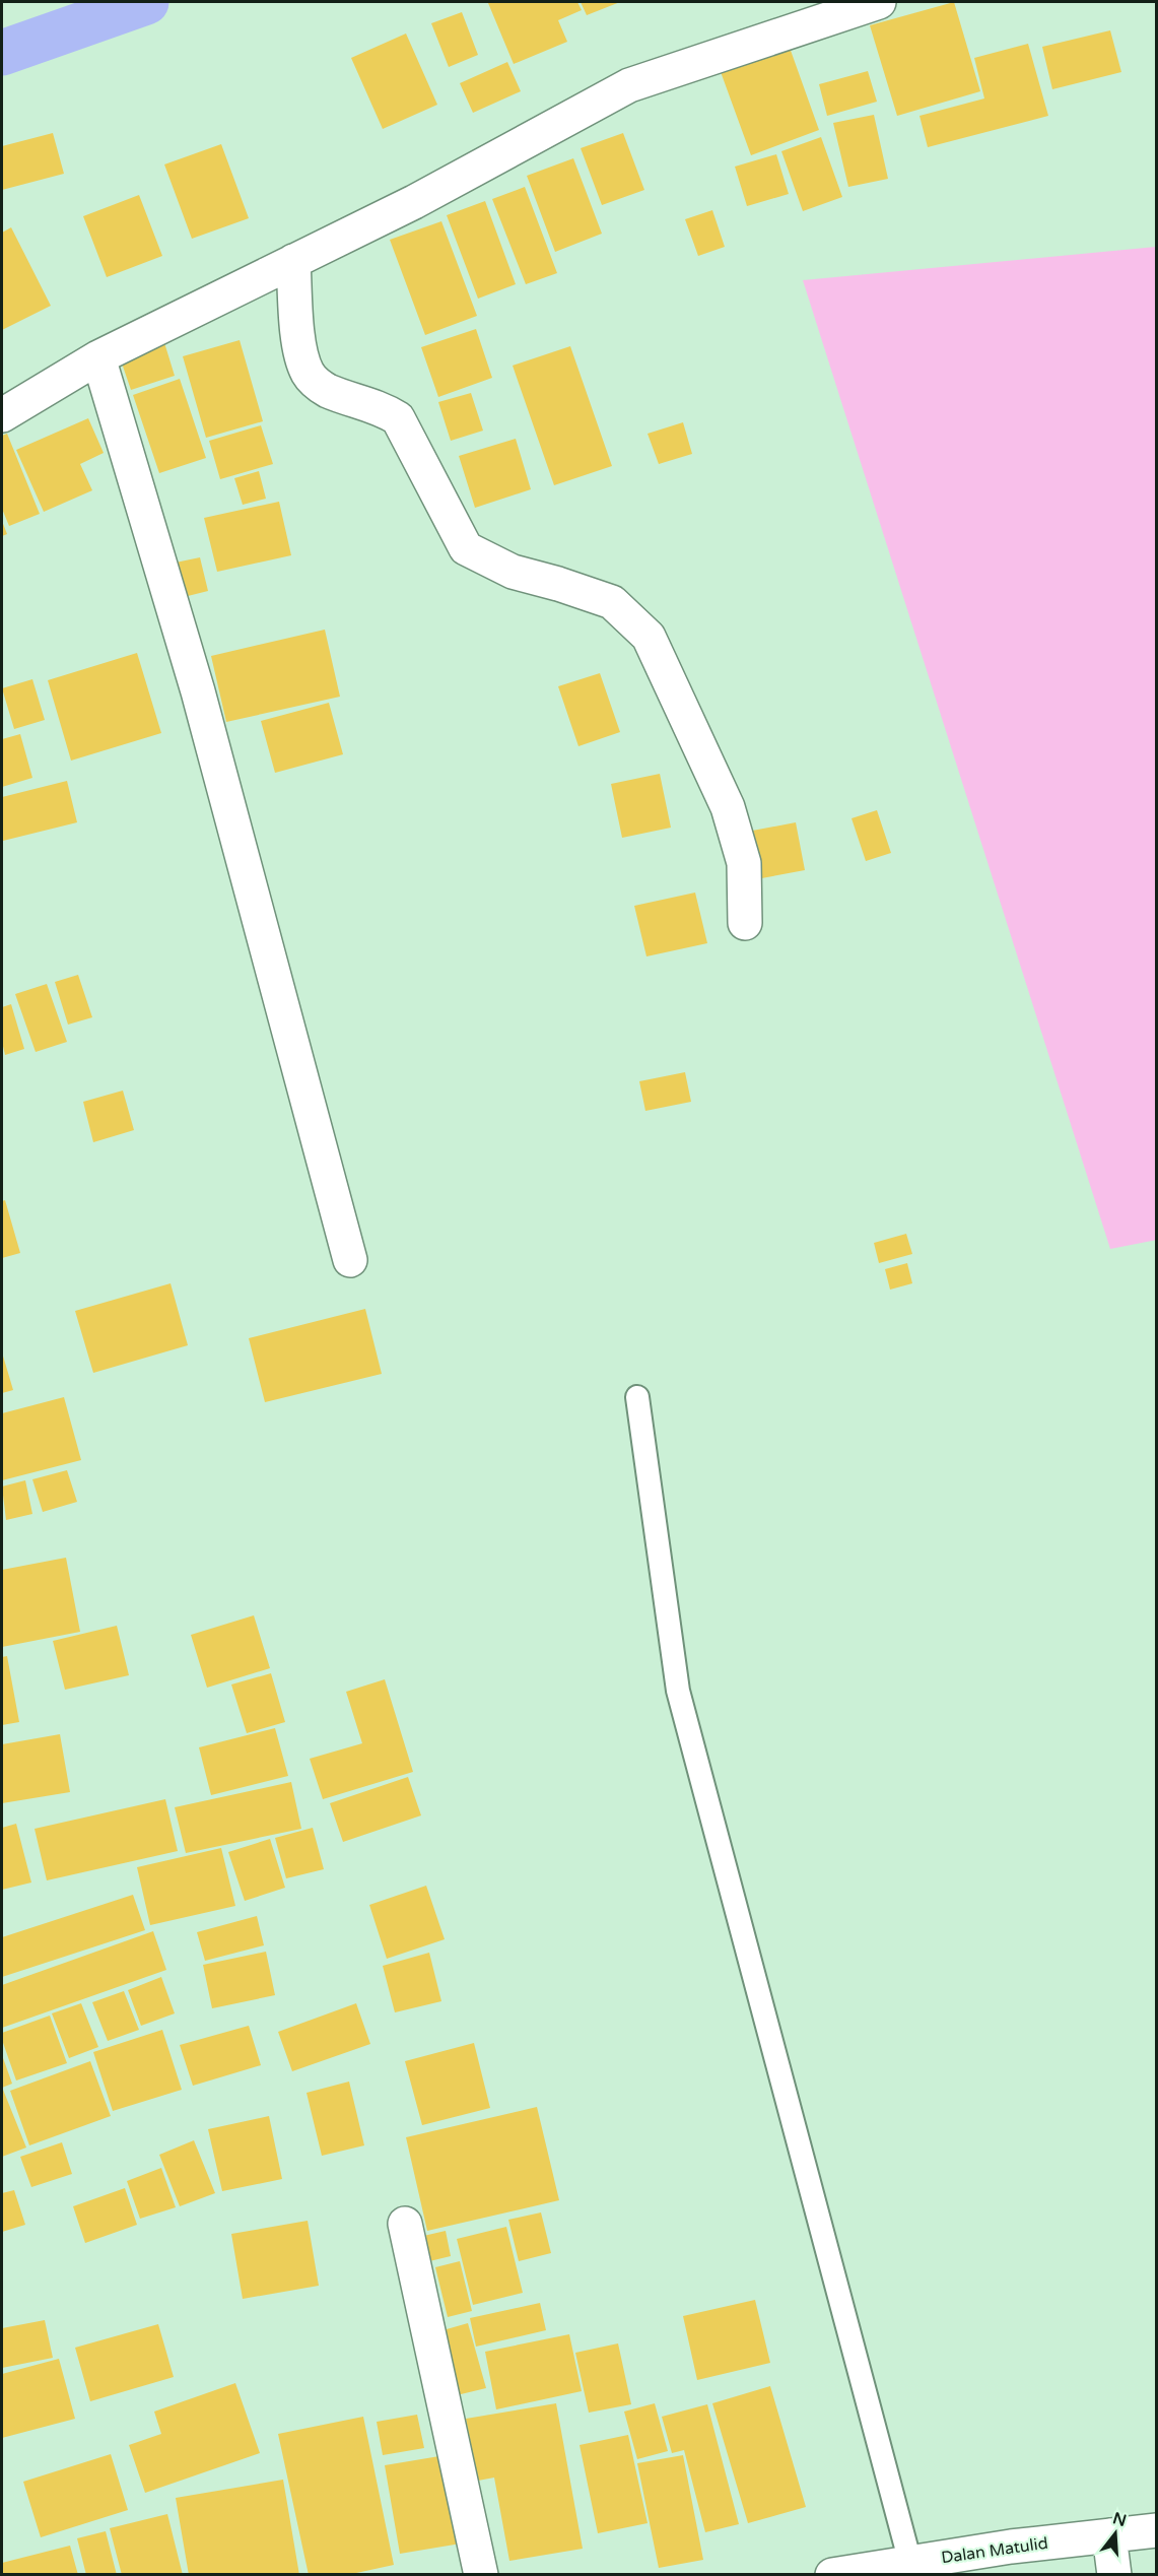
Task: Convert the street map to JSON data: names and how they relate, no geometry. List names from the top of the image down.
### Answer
{
  "streets": {
    "street": ["Dalan Matulid"]
  },
  "north": "top"
}
